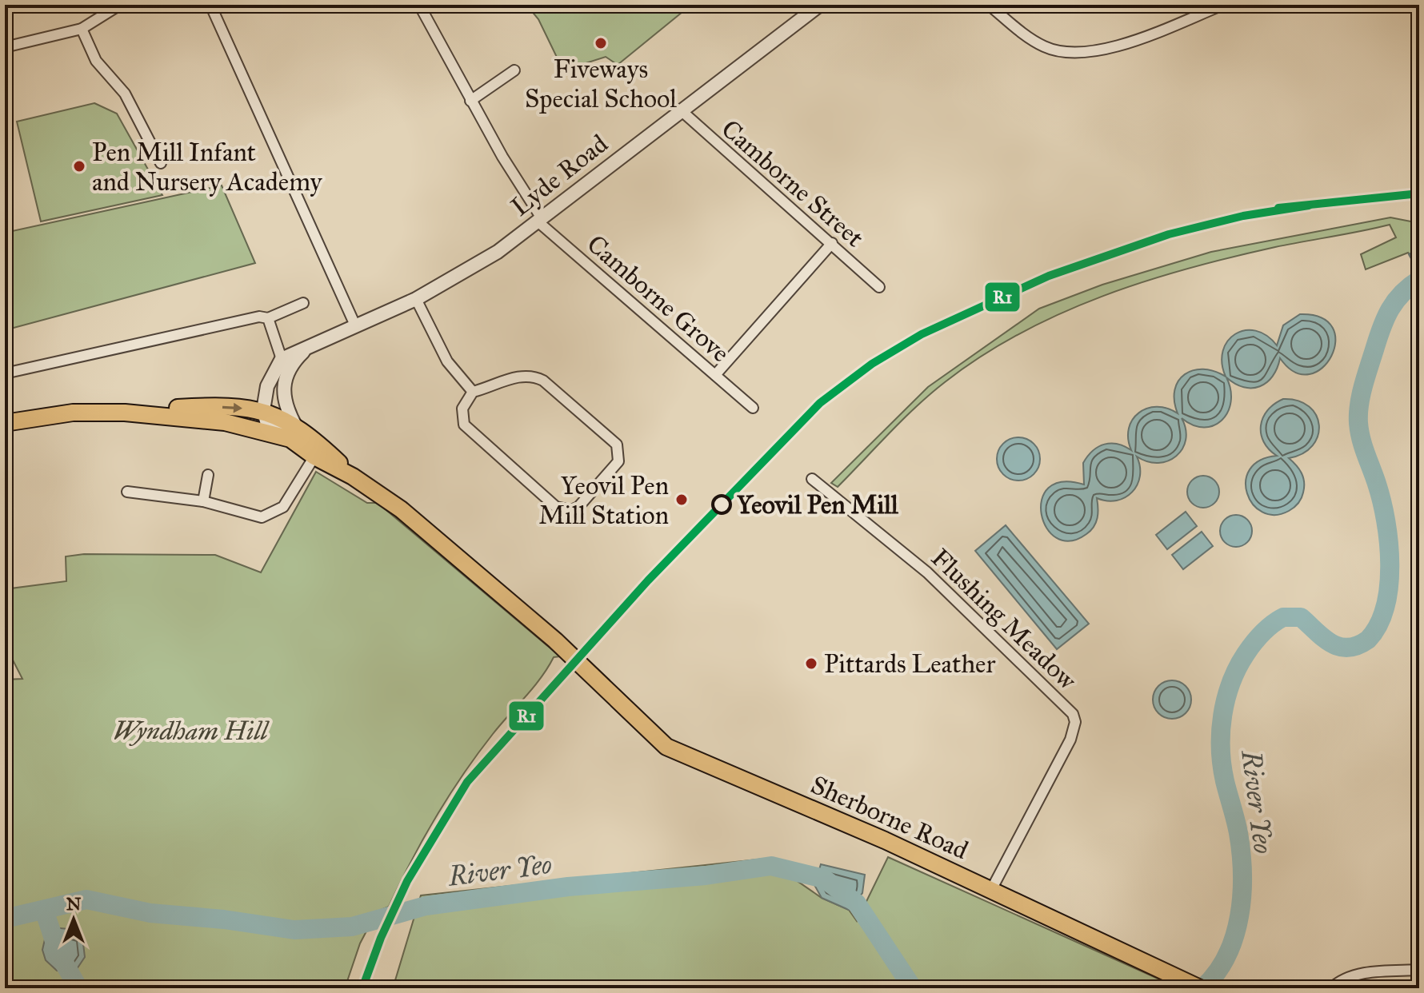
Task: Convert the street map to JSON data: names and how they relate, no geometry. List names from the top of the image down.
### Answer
{
  "streets": {
    "main road": ["Sherborne Road"],
    "street": [
      "Lyde Road",
      "Camborne Street",
      "Camborne Grove",
      "Flushing Meadow"
    ]
  },
  "crossings": [
    ["Lyde Road", "Camborne Street"],
    ["Lyde Road", "Camborne Grove"],
    ["Flushing Meadow", "Sherborne Road"]
  ],
  "water": ["River Yeo"],
  "parks": ["Wyndham Hill"],
  "places": [
    "Fiveways Special School",
    "Pen Mill Infant and Nursery Academy",
    "Yeovil Pen Mill Station",
    "Yeovil Pen Mill",
    "Pittards Leather"
  ],
  "lines": ["transit line R1"],
  "north": "top"
}
